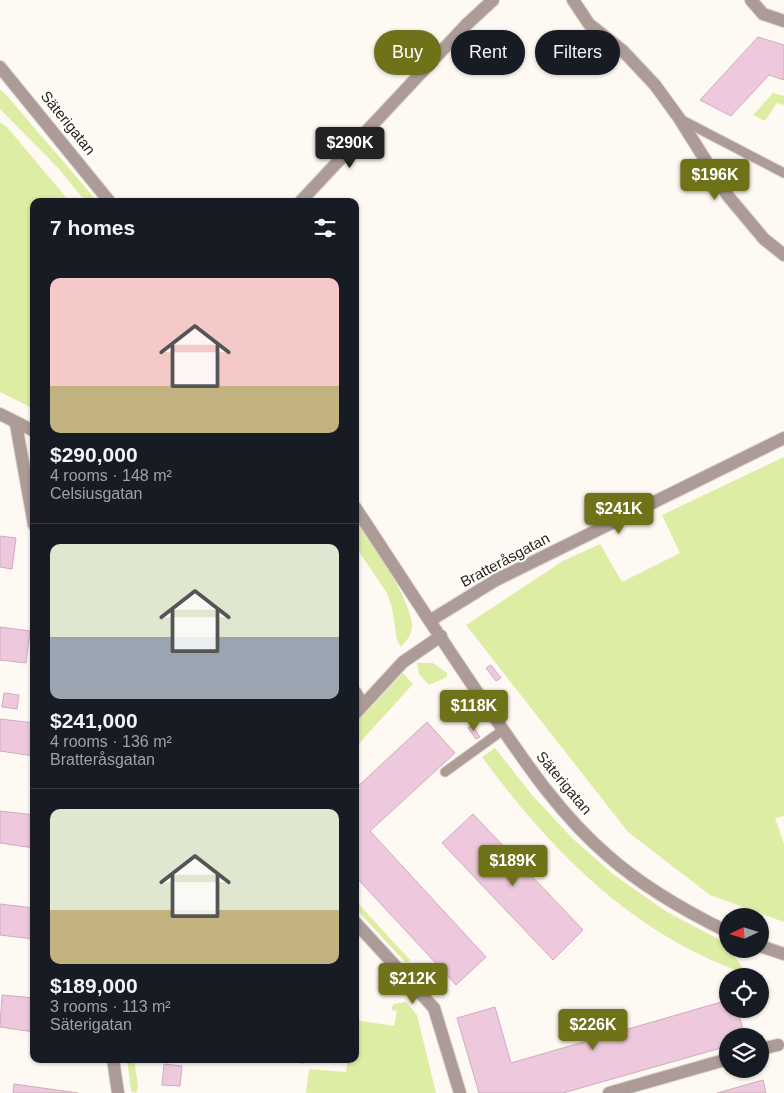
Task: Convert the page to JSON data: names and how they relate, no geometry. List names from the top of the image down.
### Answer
{
  "streets": {
    "street": ["Säterigatan", "Bratteråsgatan"]
  },
  "crossings": [
    ["Säterigatan", "Bratteråsgatan"]
  ],
  "north": "left",
  "page": {
    "chip": ["Buy", "Rent", "Filters"],
    "price": [
      "$290K",
      "$196K",
      "$241K",
      "$118K",
      "$189K",
      "$212K",
      "$226K"
    ],
    "heading": "7 homes",
    "list": [
      {
        "name": "$290,000",
        "note": "4 rooms · 148 m² · Celsiusgatan"
      },
      {
        "name": "$241,000",
        "note": "4 rooms · 136 m² · Bratteråsgatan"
      },
      {
        "name": "$189,000",
        "note": "3 rooms · 113 m² · Säterigatan"
      }
    ]
  }
}
